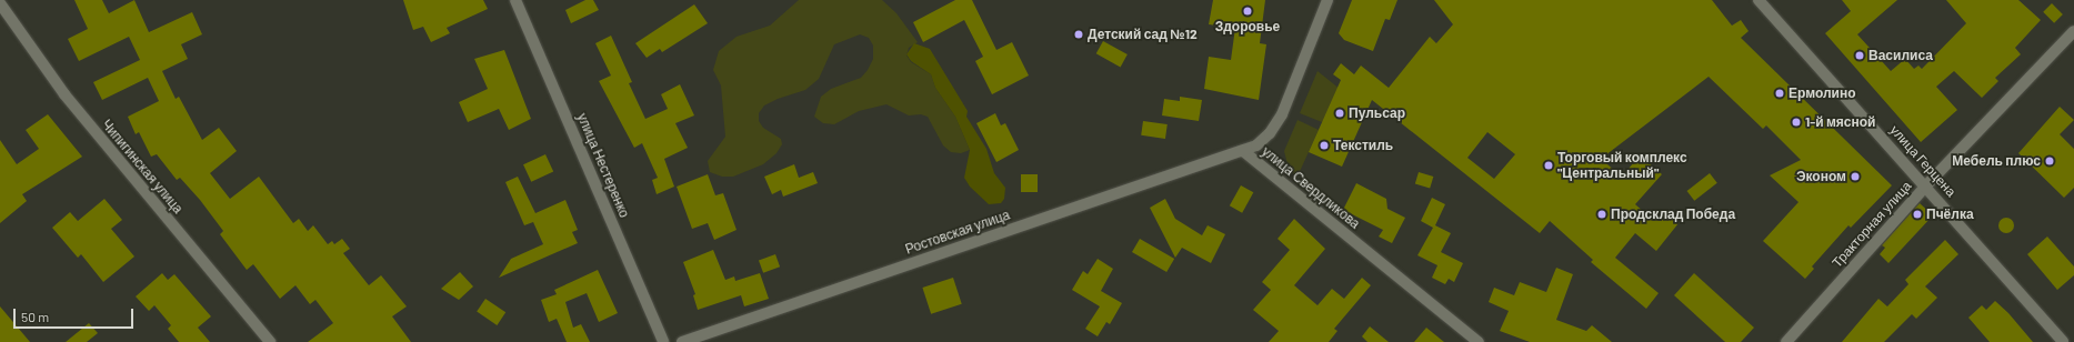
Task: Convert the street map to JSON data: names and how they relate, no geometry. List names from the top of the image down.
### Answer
{
  "streets": {
    "street": [
      "улица Герцена",
      "улица Нестеренко",
      "Чипигинская улица",
      "улица Свердликова",
      "Тракторная улица",
      "Ростовская улица"
    ]
  },
  "crossings": [
    ["улица Герцена", "Тракторная улица"],
    ["улица Свердликова", "Ростовская улица"]
  ],
  "places": [
    "Здоровье",
    "Детский сад №12",
    "Василиса",
    "Ермолино",
    "Пульсар",
    "1-й мясной",
    "Текстиль",
    "Мебель плюс",
    "Торговый комплекс \"Центральный\"",
    "Эконом",
    "Продсклад Победа",
    "Пчёлка"
  ],
  "scale_bar": "50 m"
}
